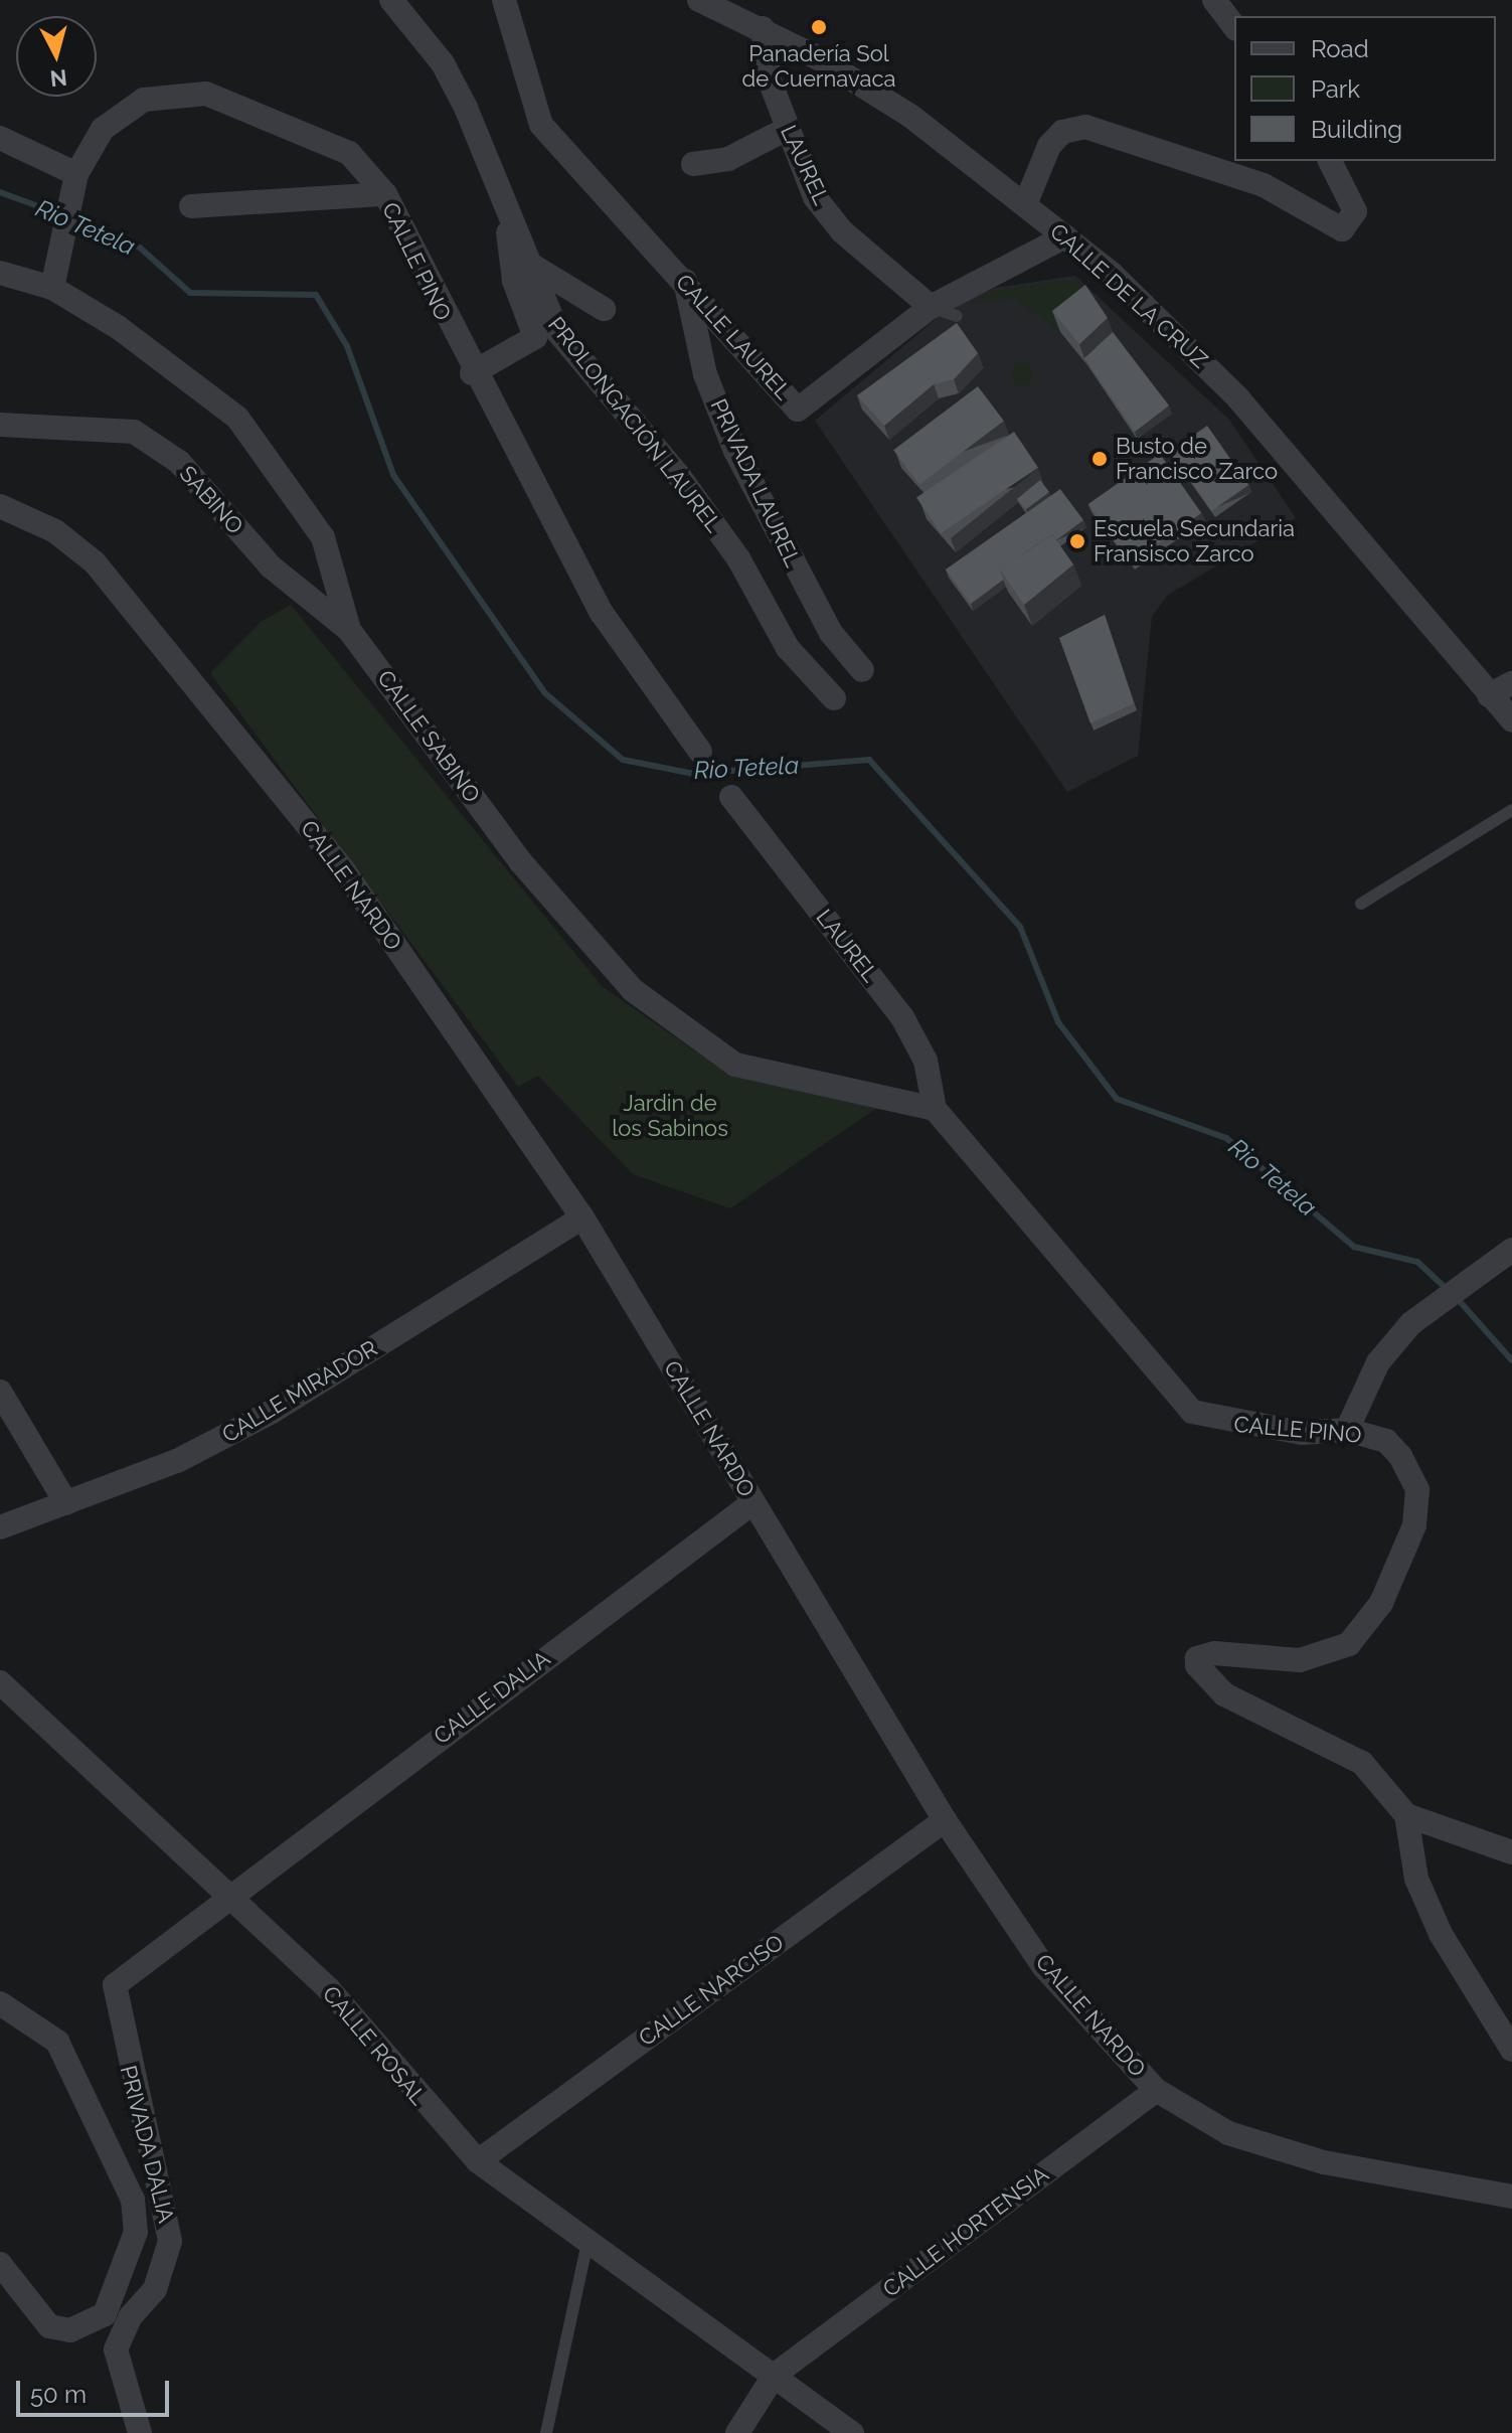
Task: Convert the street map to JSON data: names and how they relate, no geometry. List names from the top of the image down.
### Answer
{
  "streets": {
    "street": [
      "LAUREL",
      "CALLE PINO",
      "CALLE DE LA CRUZ",
      "CALLE LAUREL",
      "PROLONGACIÓN LAUREL",
      "PRIVADA LAUREL",
      "SABINO",
      "CALLE SABINO",
      "CALLE NARDO",
      "CALLE MIRADOR",
      "CALLE DALIA",
      "CALLE NARCISO",
      "CALLE ROSAL",
      "PRIVADA DALIA",
      "CALLE HORTENSIA"
    ]
  },
  "crossings": [
    ["LAUREL", "CALLE PINO"],
    ["LAUREL", "CALLE DE LA CRUZ"],
    ["LAUREL", "CALLE LAUREL"],
    ["LAUREL", "CALLE SABINO"],
    ["CALLE PINO", "CALLE SABINO"],
    ["CALLE DE LA CRUZ", "CALLE LAUREL"],
    ["CALLE LAUREL", "PRIVADA LAUREL"],
    ["SABINO", "CALLE SABINO"],
    ["CALLE NARDO", "CALLE MIRADOR"],
    ["CALLE NARDO", "CALLE DALIA"],
    ["CALLE NARDO", "CALLE NARCISO"],
    ["CALLE NARDO", "CALLE HORTENSIA"],
    ["CALLE DALIA", "CALLE ROSAL"],
    ["CALLE DALIA", "PRIVADA DALIA"],
    ["CALLE NARCISO", "CALLE ROSAL"],
    ["CALLE ROSAL", "PRIVADA DALIA"],
    ["CALLE ROSAL", "CALLE HORTENSIA"]
  ],
  "water": ["Rio Tetela"],
  "parks": ["Jardin de los Sabinos"],
  "places": ["Panadería Sol de Cuernavaca", "Busto de Francisco Zarco", "Escuela Secundaria Fransisco Zarco"],
  "legend": ["Road", "Park", "Building"],
  "scale_bar": "50 m",
  "north": "bottom"
}
